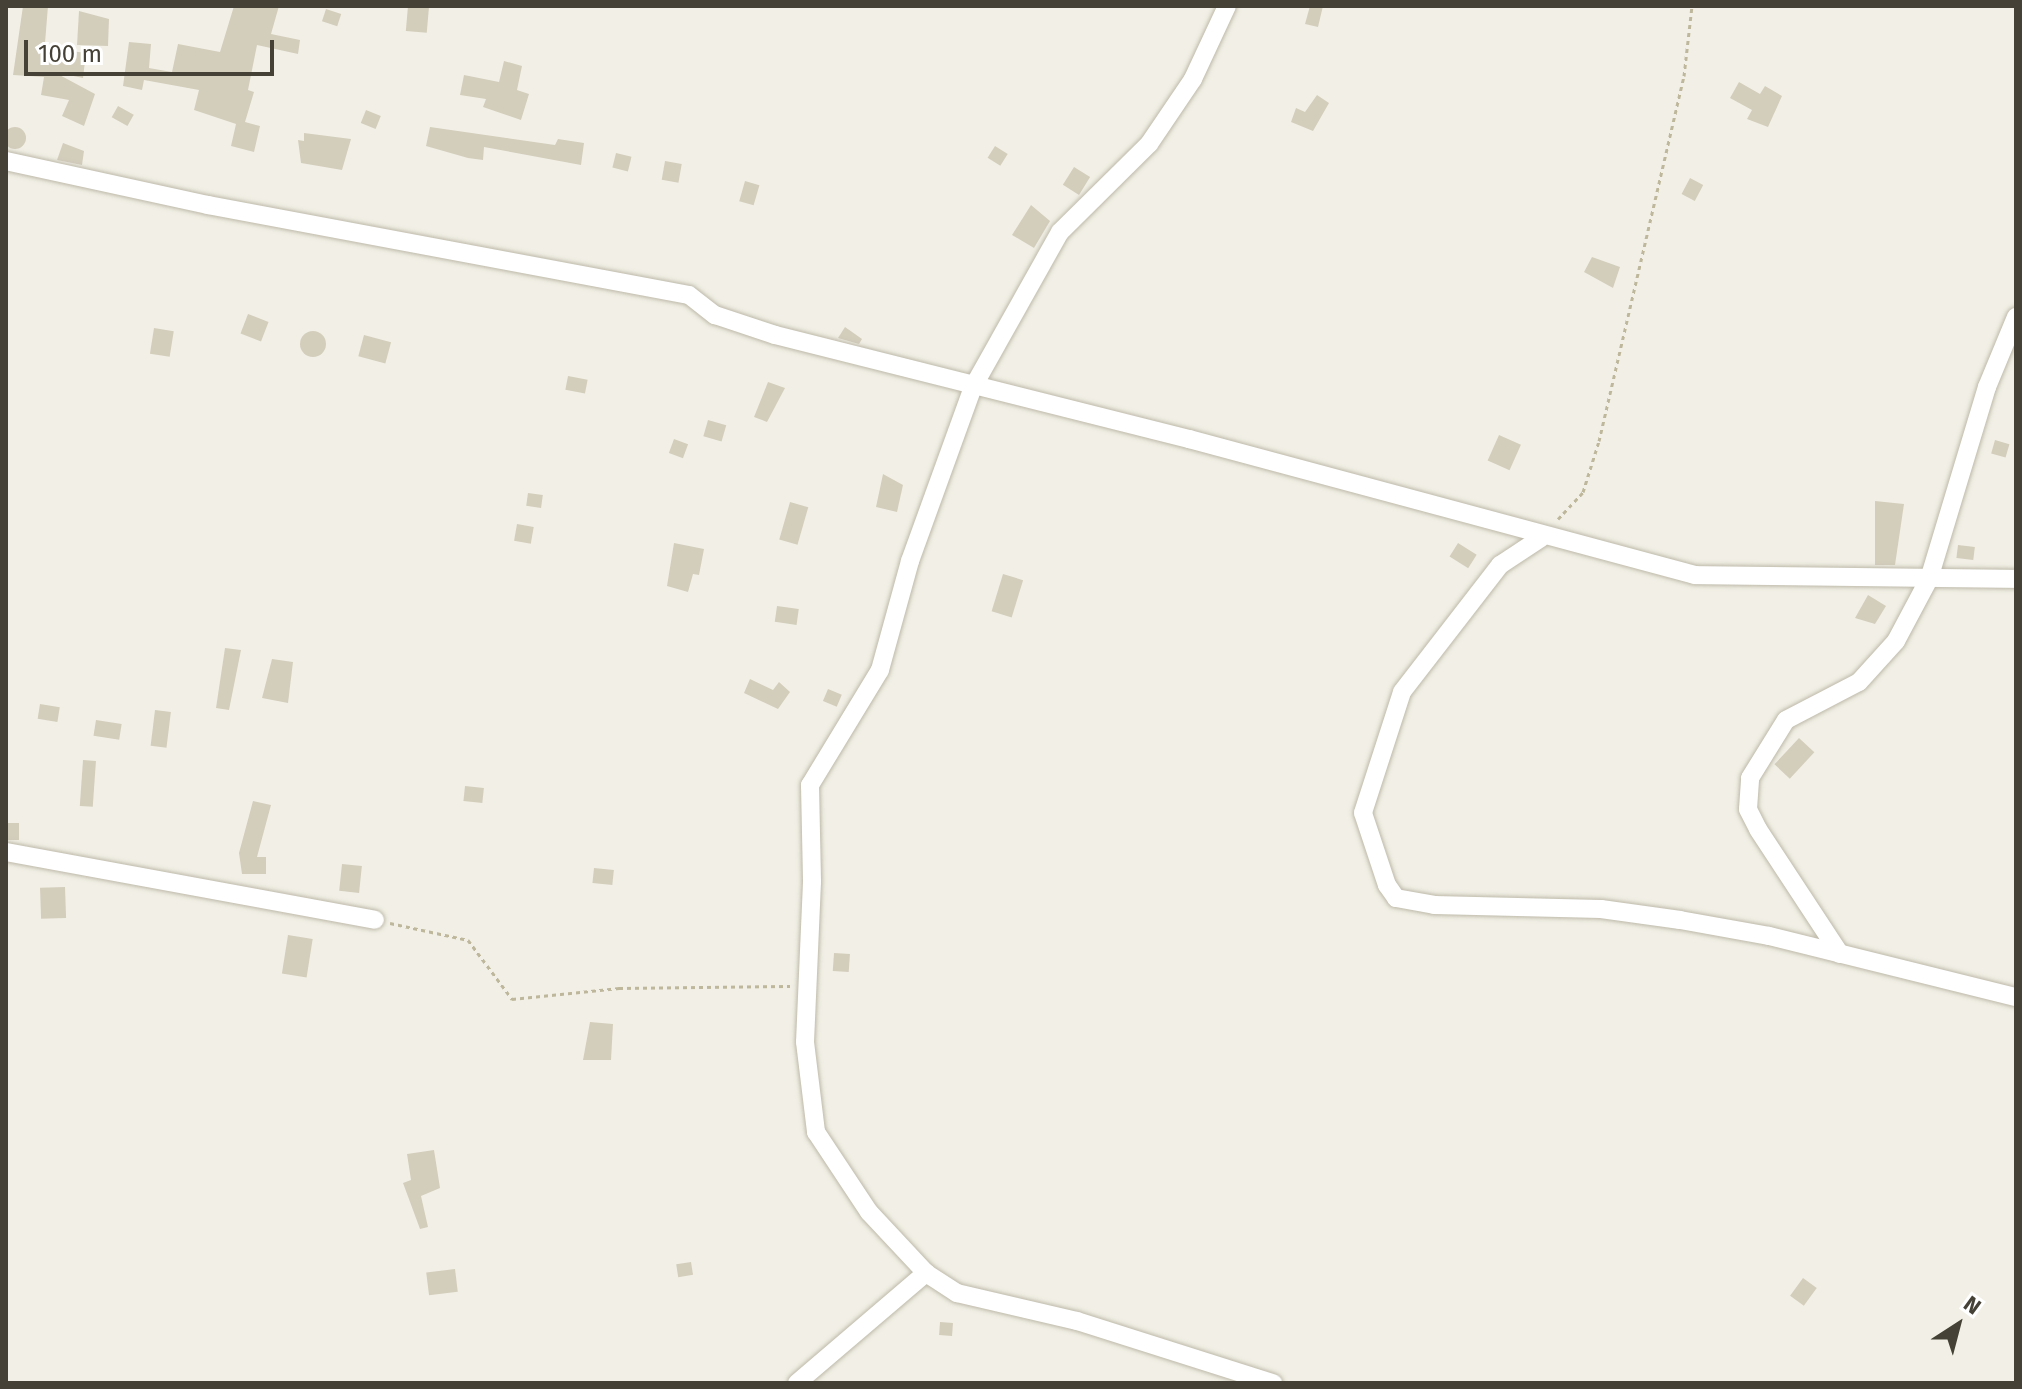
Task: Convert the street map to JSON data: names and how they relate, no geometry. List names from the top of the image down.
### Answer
{
  "scale_bar": "100 m",
  "north": "top right"
}
